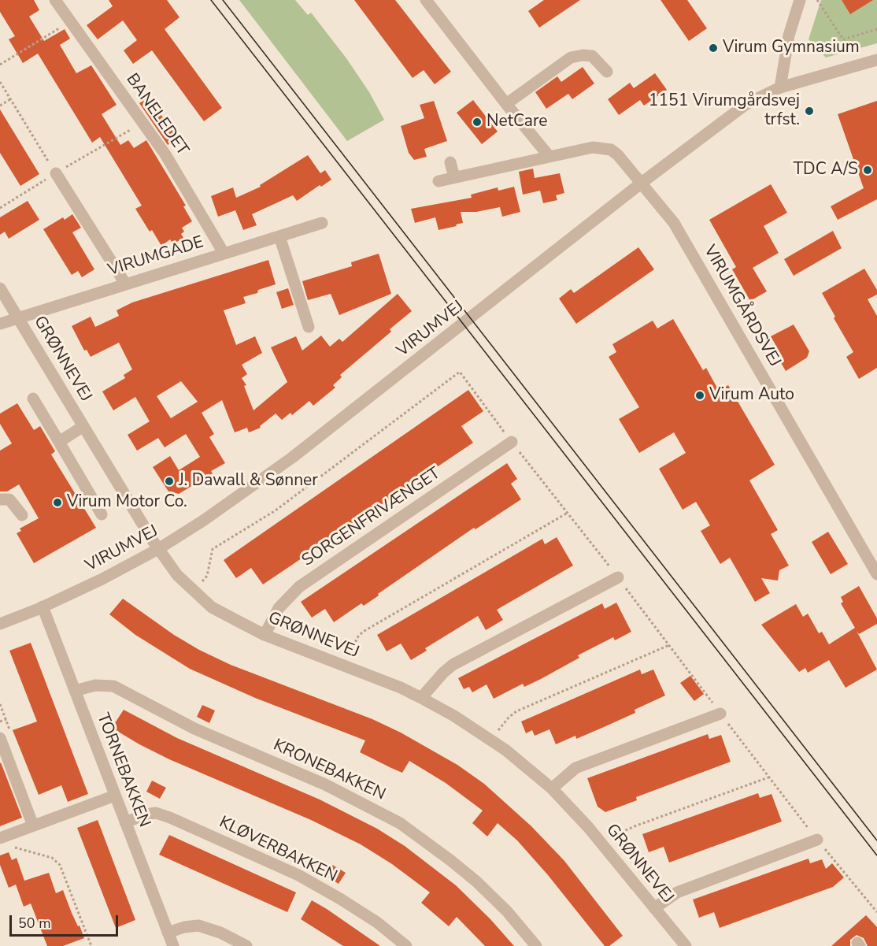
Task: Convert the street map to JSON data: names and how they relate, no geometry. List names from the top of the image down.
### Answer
{
  "streets": {
    "street": [
      "BANELEDET",
      "VIRUMGADE",
      "VIRUMGÅRDSVEJ",
      "VIRUMVEJ",
      "GRØNNEVEJ",
      "SORGENFRIVÆNGET",
      "TORNEBAKKEN",
      "KRONEBAKKEN",
      "KLØVERBAKKEN"
    ]
  },
  "crossings": [
    ["BANELEDET", "VIRUMGADE"],
    ["VIRUMGADE", "GRØNNEVEJ"],
    ["VIRUMGÅRDSVEJ", "VIRUMVEJ"],
    ["VIRUMVEJ", "GRØNNEVEJ"],
    ["VIRUMVEJ", "TORNEBAKKEN"],
    ["GRØNNEVEJ", "SORGENFRIVÆNGET"],
    ["TORNEBAKKEN", "KRONEBAKKEN"],
    ["TORNEBAKKEN", "KLØVERBAKKEN"]
  ],
  "places": [
    "Virum Gymnasium",
    "1151 Virumgårdsvej trfst.",
    "NetCare",
    "TDC A/S",
    "Virum Auto",
    "J. Dawall & Sønner",
    "Virum Motor Co."
  ],
  "scale_bar": "50 m"
}
